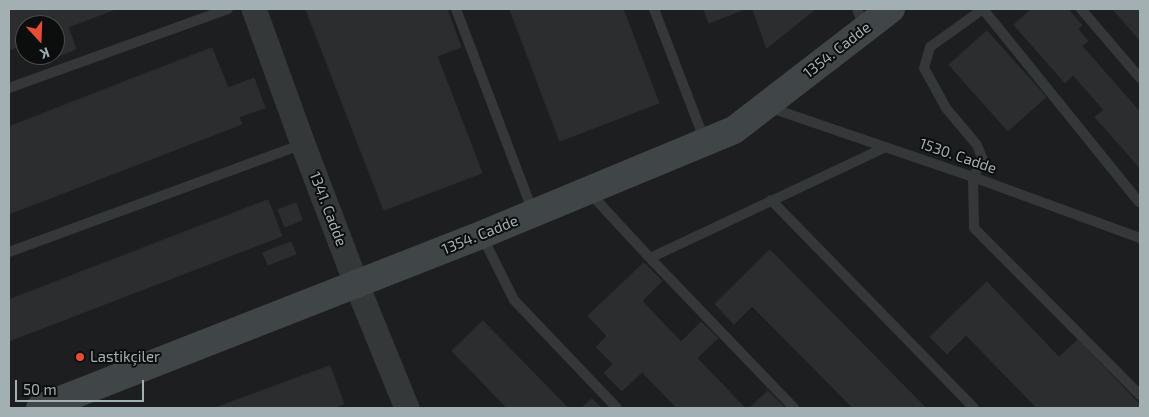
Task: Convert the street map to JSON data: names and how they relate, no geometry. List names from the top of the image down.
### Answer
{
  "streets": {
    "main road": ["1354. Cadde"],
    "street": ["1341. Cadde"],
    "lane": ["1530. Cadde"]
  },
  "crossings": [
    ["1354. Cadde", "1530. Cadde"],
    ["1354. Cadde", "1341. Cadde"]
  ],
  "places": ["Lastikçiler"],
  "scale_bar": "50 m",
  "north": "bottom"
}
